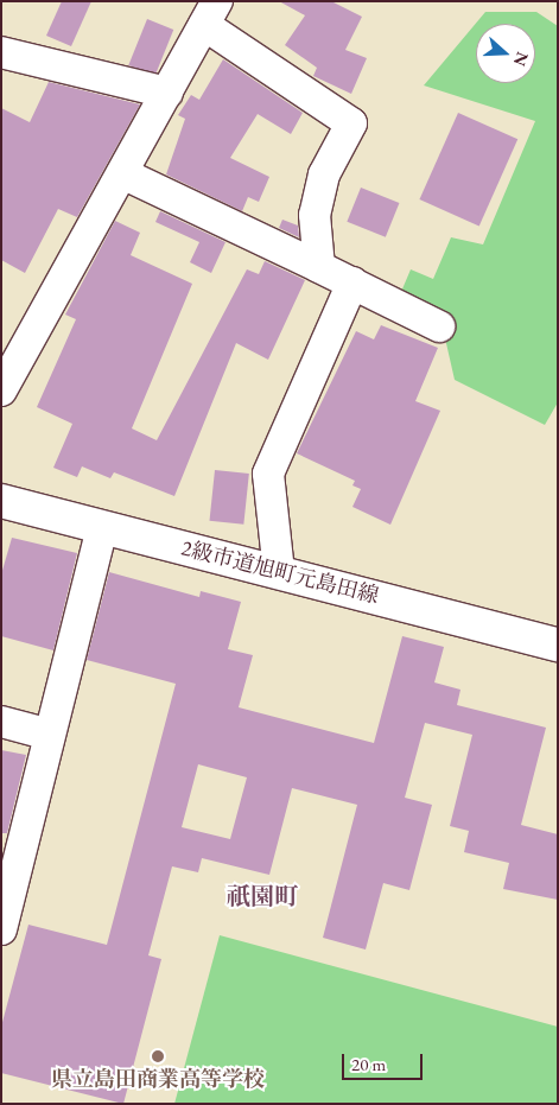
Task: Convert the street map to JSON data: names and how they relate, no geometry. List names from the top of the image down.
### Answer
{
  "streets": {
    "street": ["2級市道旭町元島田線"]
  },
  "districts": ["祇園町"],
  "places": ["県立島田商業高等学校"],
  "scale_bar": "20 m",
  "north": "right"
}
